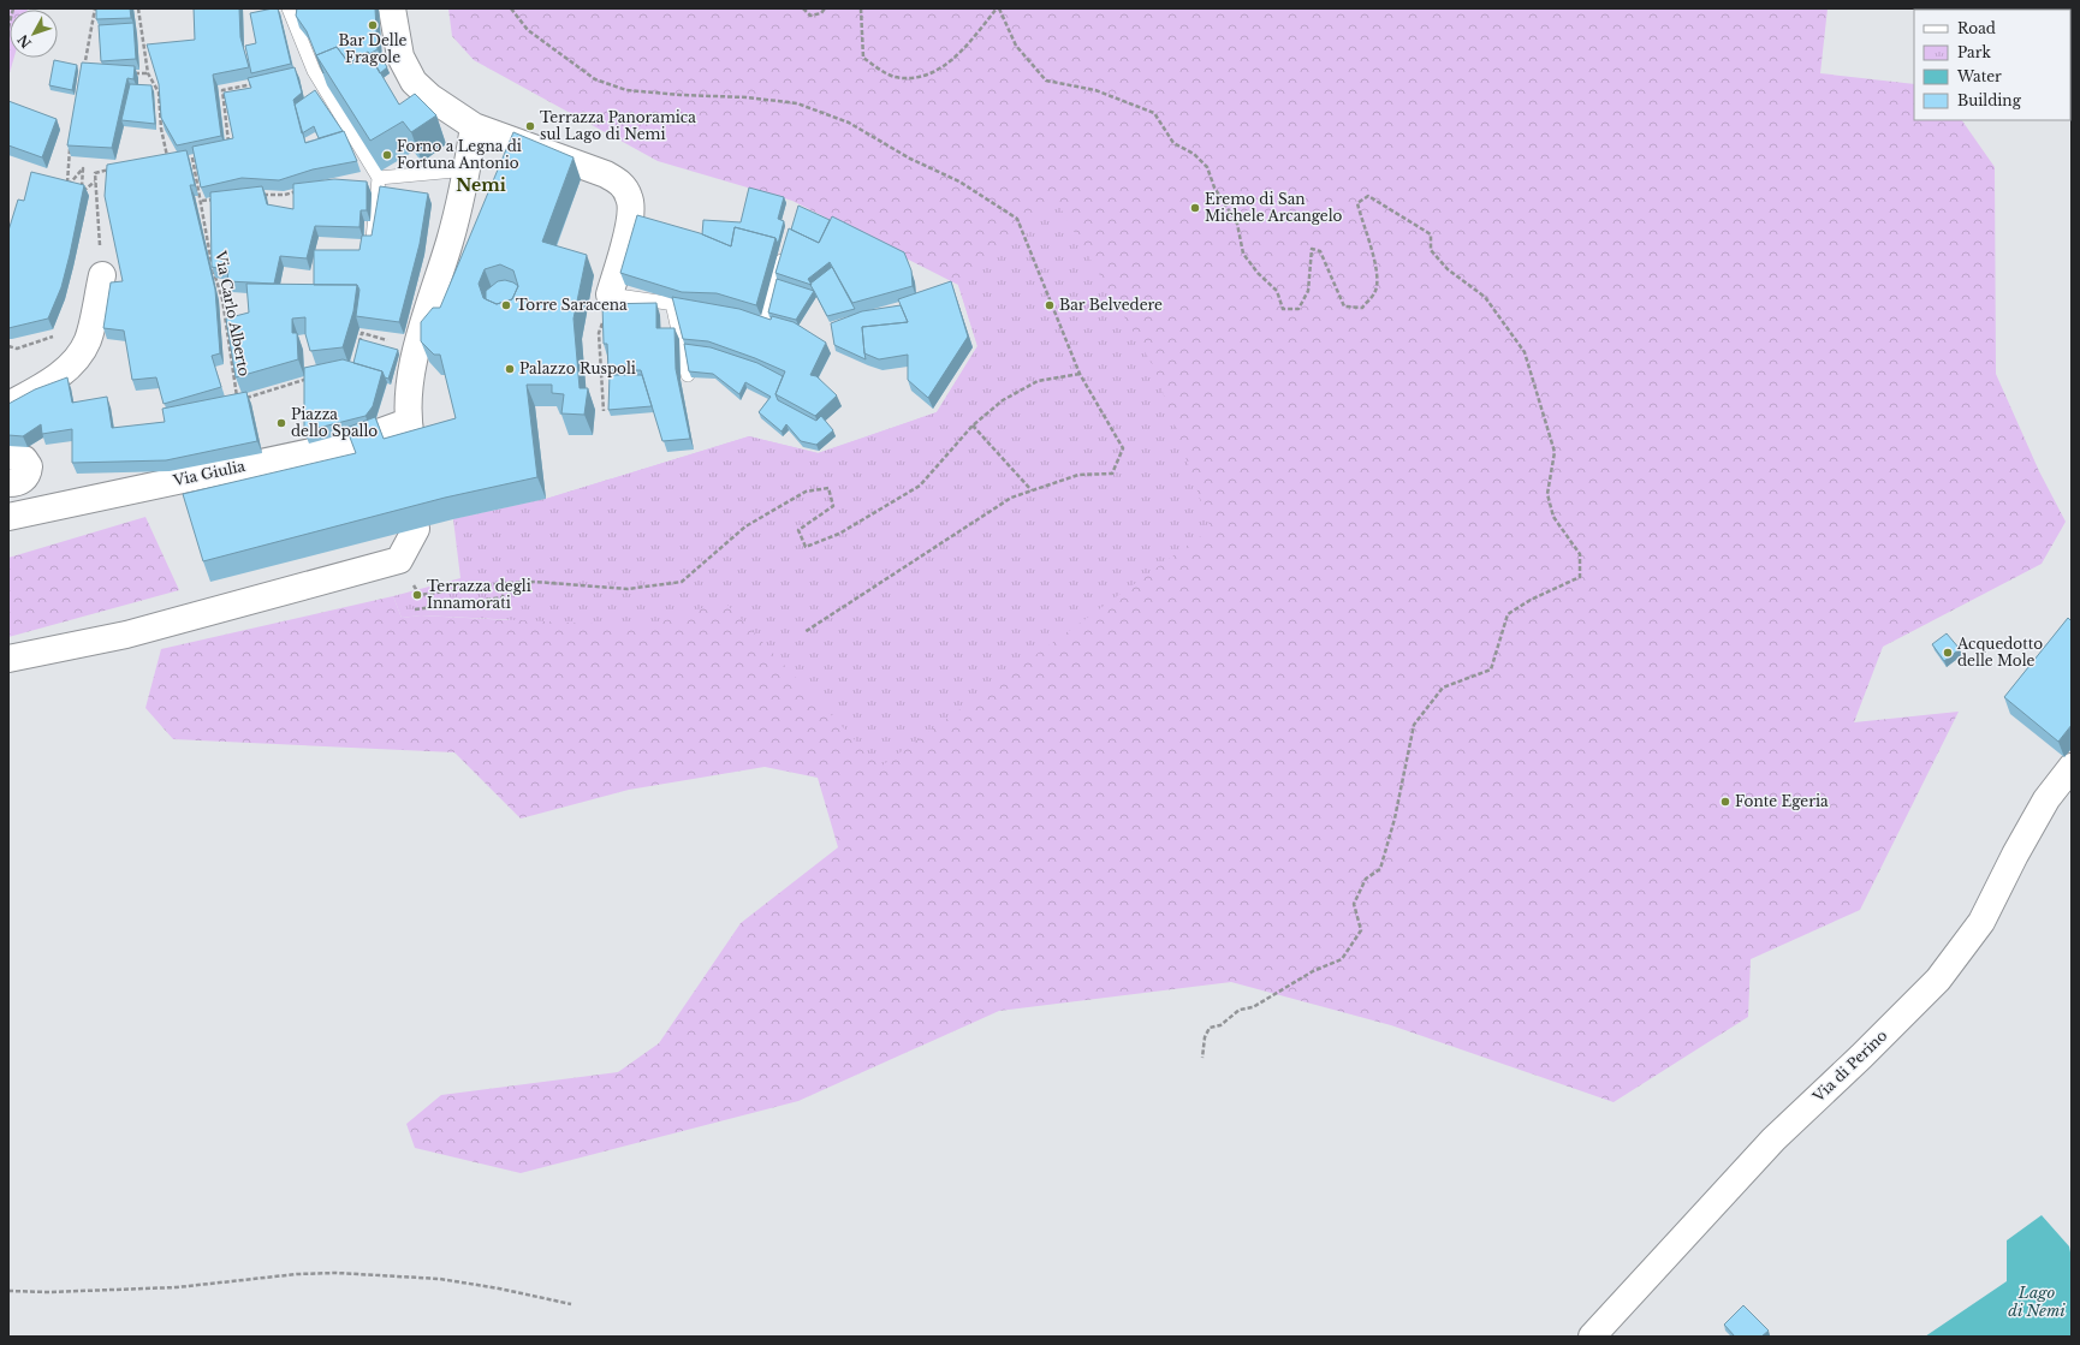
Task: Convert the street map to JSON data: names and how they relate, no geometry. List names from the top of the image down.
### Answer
{
  "streets": {
    "street": ["Via Giulia", "Via di Perino"],
    "path": ["Via Carlo Alberto"]
  },
  "districts": ["Nemi"],
  "water": ["Lago di Nemi"],
  "places": [
    "Bar Delle Fragole",
    "Terrazza Panoramica sul Lago di Nemi",
    "Forno a Legna di Fortuna Antonio",
    "Eremo di San Michele Arcangelo",
    "Torre Saracena",
    "Bar Belvedere",
    "Palazzo Ruspoli",
    "Piazza dello Spallo",
    "Terrazza degli Innamorati",
    "Acquedotto delle Mole",
    "Fonte Egeria"
  ],
  "legend": [
    "Road",
    "Park",
    "Water",
    "Building"
  ],
  "north": "bottom left"
}
